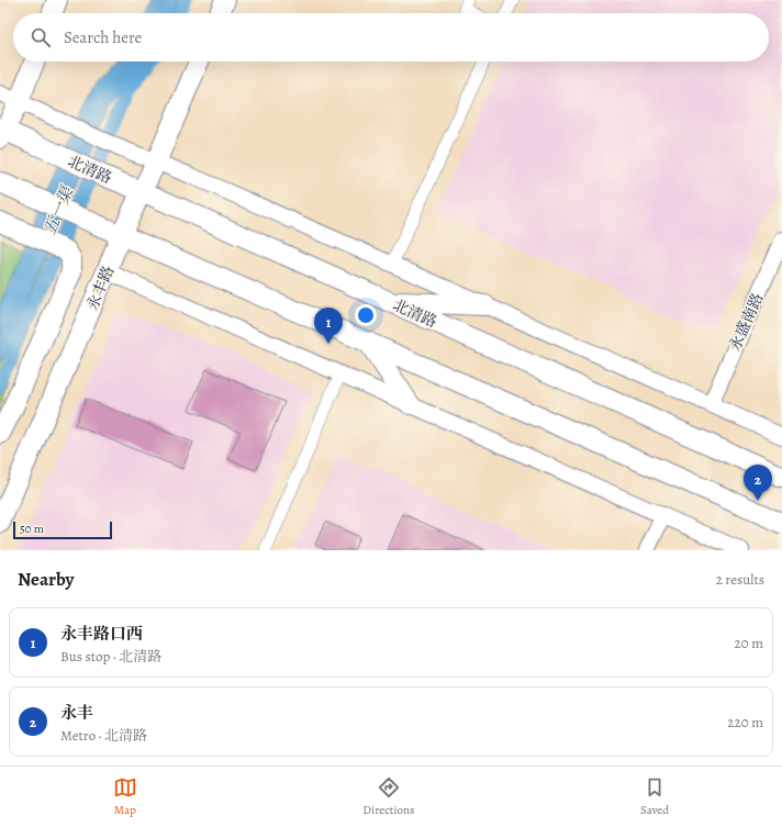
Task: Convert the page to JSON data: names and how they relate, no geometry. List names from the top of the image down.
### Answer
{
  "streets": {
    "main road": ["北清路", "永丰路"],
    "street": ["永盛南路"]
  },
  "crossings": [
    ["北清路", "永丰路"],
    ["北清路", "永盛南路"]
  ],
  "water": ["五一渠"],
  "scale_bar": "50 m",
  "page": {
    "search": "Search here",
    "pins": ["1", "2"],
    "scale": "50 m",
    "heading": ["Nearby", "2 results"],
    "list": [
      {
        "mark": "1",
        "name": "永丰路口西",
        "note": "Bus stop · 北清路",
        "value": "20 m"
      },
      {
        "mark": "2",
        "name": "永丰",
        "note": "Metro · 北清路",
        "value": "220 m"
      }
    ],
    "nav": ["Map", "Directions", "Saved"]
  }
}
